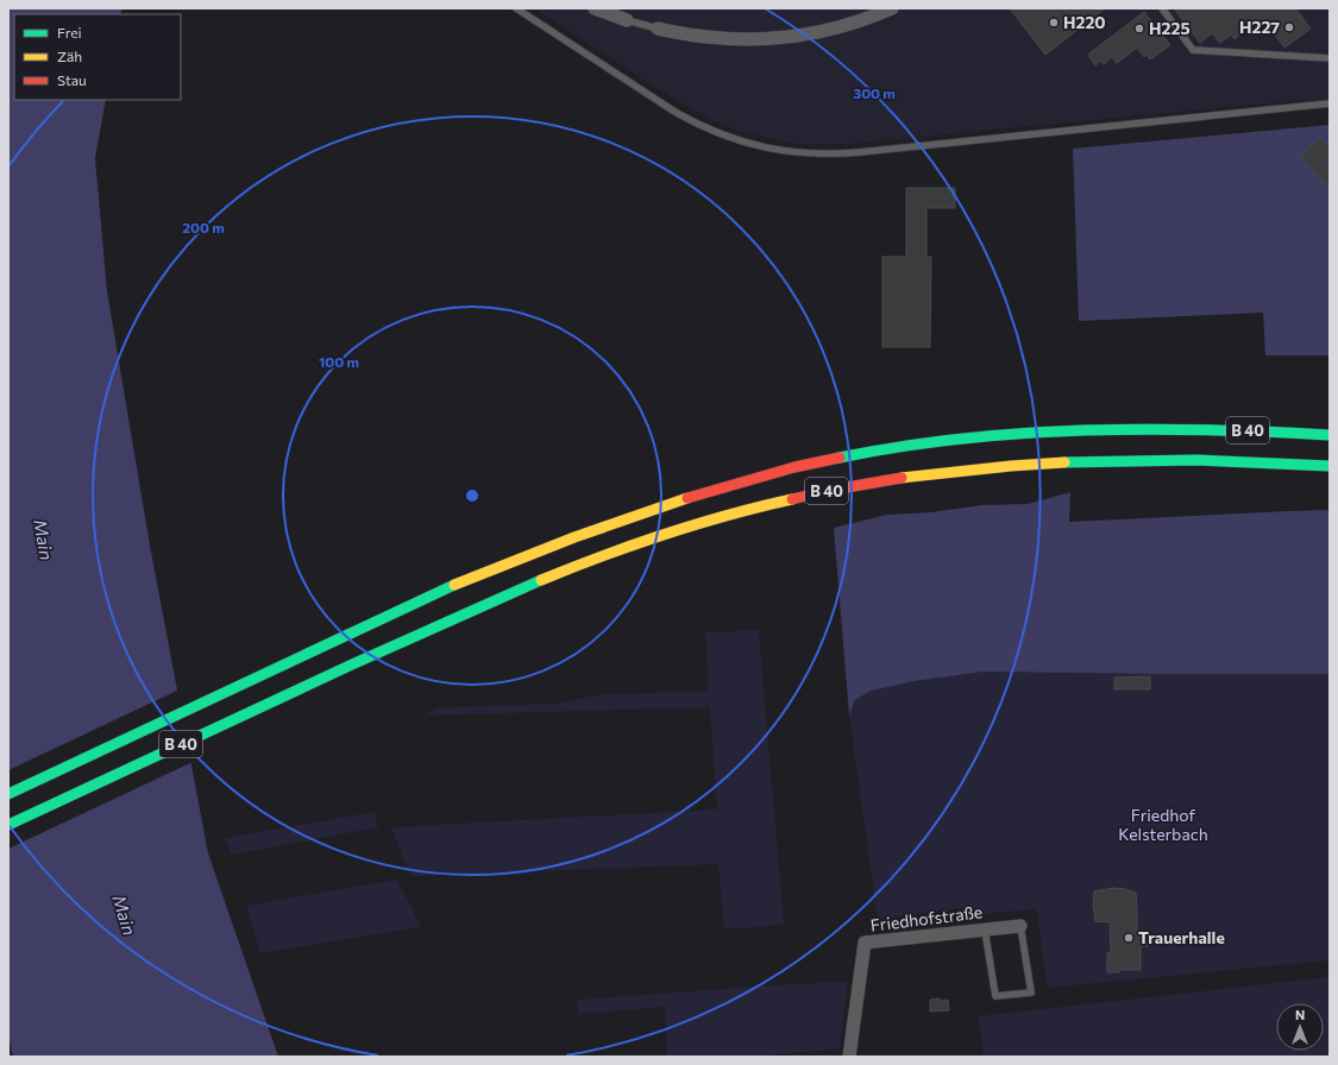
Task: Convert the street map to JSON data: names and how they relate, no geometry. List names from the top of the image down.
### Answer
{
  "streets": {
    "highway": ["B 40"],
    "street": ["Friedhofstraße"]
  },
  "water": ["Main"],
  "parks": ["Friedhof Kelsterbach"],
  "places": [
    "H220",
    "H227",
    "H225",
    "Trauerhalle"
  ],
  "legend": ["Frei", "Zäh", "Stau"],
  "north": "top",
  "rings": ["300 m", "200 m", "100 m"]
}
